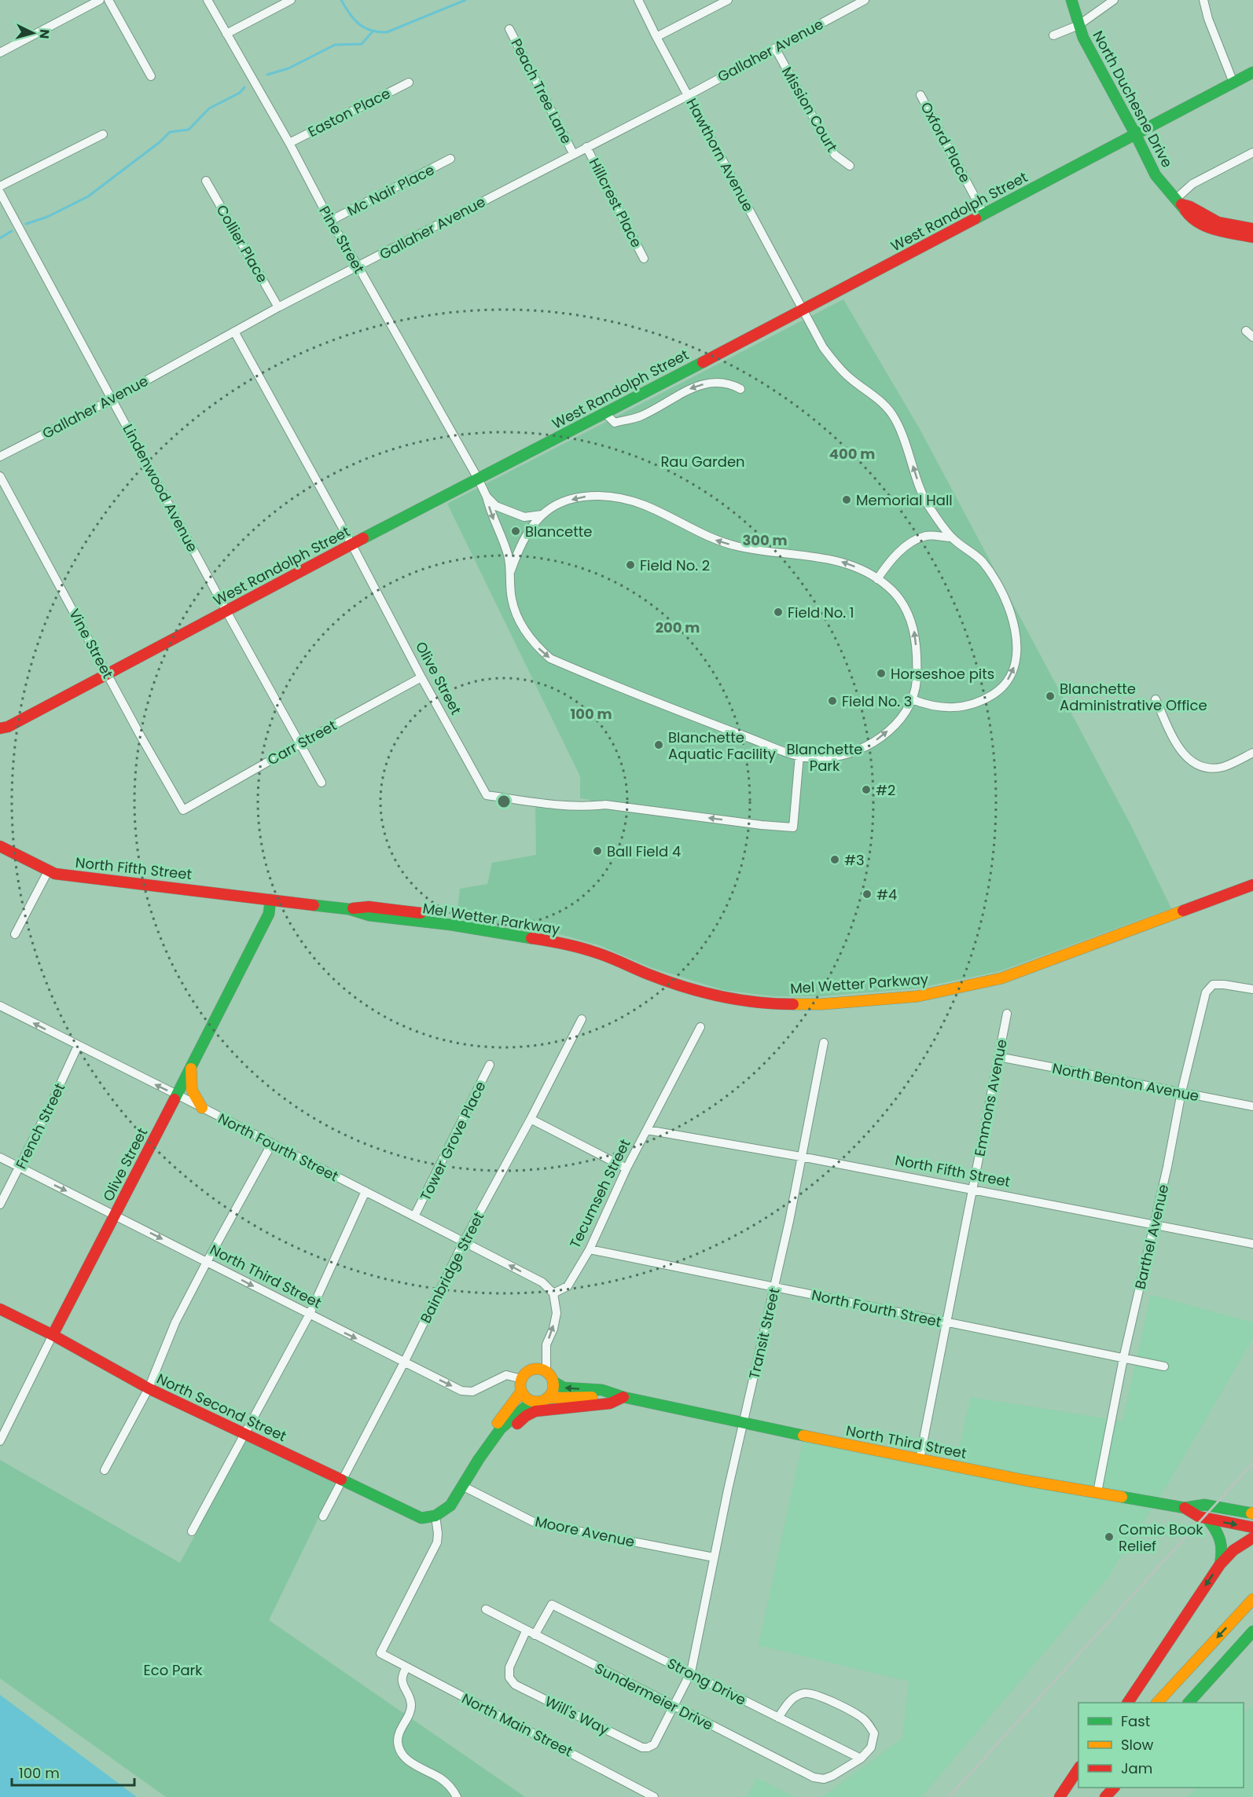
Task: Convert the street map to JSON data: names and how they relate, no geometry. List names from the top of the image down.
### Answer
{
  "streets": {
    "main road": [
      "North Duchesne Drive",
      "West Randolph Street",
      "Olive Street",
      "North Fifth Street",
      "Mel Wetter Parkway",
      "North Third Street",
      "North Second Street"
    ],
    "street": [
      "Gallaher Avenue",
      "Peach Tree Lane",
      "Mission Court",
      "Easton Place",
      "Oxford Place",
      "Hawthorn Avenue",
      "Mc Nair Place",
      "Hillcrest Place",
      "Pine Street",
      "Collier Place",
      "Lindenwood Avenue",
      "Vine Street",
      "Carr Street",
      "North Benton Avenue",
      "Emmons Avenue",
      "French Street",
      "Tower Grove Place",
      "North Fourth Street",
      "Tecumseh Street",
      "Barthel Avenue",
      "Bainbridge Street",
      "Transit Street",
      "Moore Avenue",
      "Strong Drive",
      "Sundermeier Drive",
      "Will's Way",
      "North Main Street"
    ]
  },
  "crossings": [
    ["Gallaher Avenue", "Peach Tree Lane"],
    ["Gallaher Avenue", "Mission Court"],
    ["Gallaher Avenue", "Hawthorn Avenue"],
    ["Gallaher Avenue", "Hillcrest Place"],
    ["Gallaher Avenue", "Pine Street"],
    ["Gallaher Avenue", "Collier Place"],
    ["Gallaher Avenue", "Lindenwood Avenue"],
    ["Gallaher Avenue", "Olive Street"],
    ["North Duchesne Drive", "West Randolph Street"],
    ["Easton Place", "Pine Street"],
    ["Oxford Place", "West Randolph Street"],
    ["Hawthorn Avenue", "West Randolph Street"],
    ["Mc Nair Place", "Pine Street"],
    ["West Randolph Street", "Pine Street"],
    ["West Randolph Street", "Lindenwood Avenue"],
    ["West Randolph Street", "Vine Street"],
    ["West Randolph Street", "Olive Street"],
    ["Lindenwood Avenue", "Carr Street"],
    ["Vine Street", "Carr Street"],
    ["Olive Street", "Carr Street"],
    ["Olive Street", "North Fifth Street"],
    ["Olive Street", "Mel Wetter Parkway"],
    ["Olive Street", "North Fourth Street"],
    ["Olive Street", "North Third Street"],
    ["Olive Street", "North Second Street"],
    ["North Fifth Street", "Mel Wetter Parkway"],
    ["North Fifth Street", "Emmons Avenue"],
    ["North Fifth Street", "Tecumseh Street"],
    ["North Fifth Street", "Barthel Avenue"],
    ["North Fifth Street", "Transit Street"],
    ["North Benton Avenue", "Emmons Avenue"],
    ["North Benton Avenue", "Barthel Avenue"],
    ["Emmons Avenue", "North Fourth Street"],
    ["Emmons Avenue", "North Third Street"],
    ["French Street", "North Fourth Street"],
    ["French Street", "North Third Street"],
    ["Tower Grove Place", "North Fourth Street"],
    ["North Fourth Street", "Tecumseh Street"],
    ["North Fourth Street", "Barthel Avenue"],
    ["North Fourth Street", "Bainbridge Street"],
    ["North Fourth Street", "Transit Street"],
    ["Barthel Avenue", "North Third Street"],
    ["Bainbridge Street", "North Third Street"],
    ["Bainbridge Street", "North Second Street"],
    ["North Third Street", "Transit Street"],
    ["Transit Street", "Moore Avenue"],
    ["Transit Street", "Strong Drive"],
    ["Transit Street", "Sundermeier Drive"],
    ["Transit Street", "Will's Way"],
    ["North Second Street", "North Main Street"],
    ["Strong Drive", "Sundermeier Drive"],
    ["Sundermeier Drive", "Will's Way"]
  ],
  "parks": ["Rau Garden", "Blanchette Park", "Eco Park"],
  "places": [
    "Memorial Hall",
    "Blancette",
    "Field No. 2",
    "Field No. 1",
    "Horseshoe pits",
    "Blanchette Administrative Office",
    "Field No. 3",
    "Blanchette Aquatic Facility",
    "#2",
    "Ball Field 4",
    "#3",
    "#4",
    "Comic Book Relief"
  ],
  "legend": ["Fast", "Slow", "Jam"],
  "scale_bar": "100 m",
  "north": "right",
  "rings": [
    "400 m",
    "300 m",
    "200 m",
    "100 m"
  ]
}
